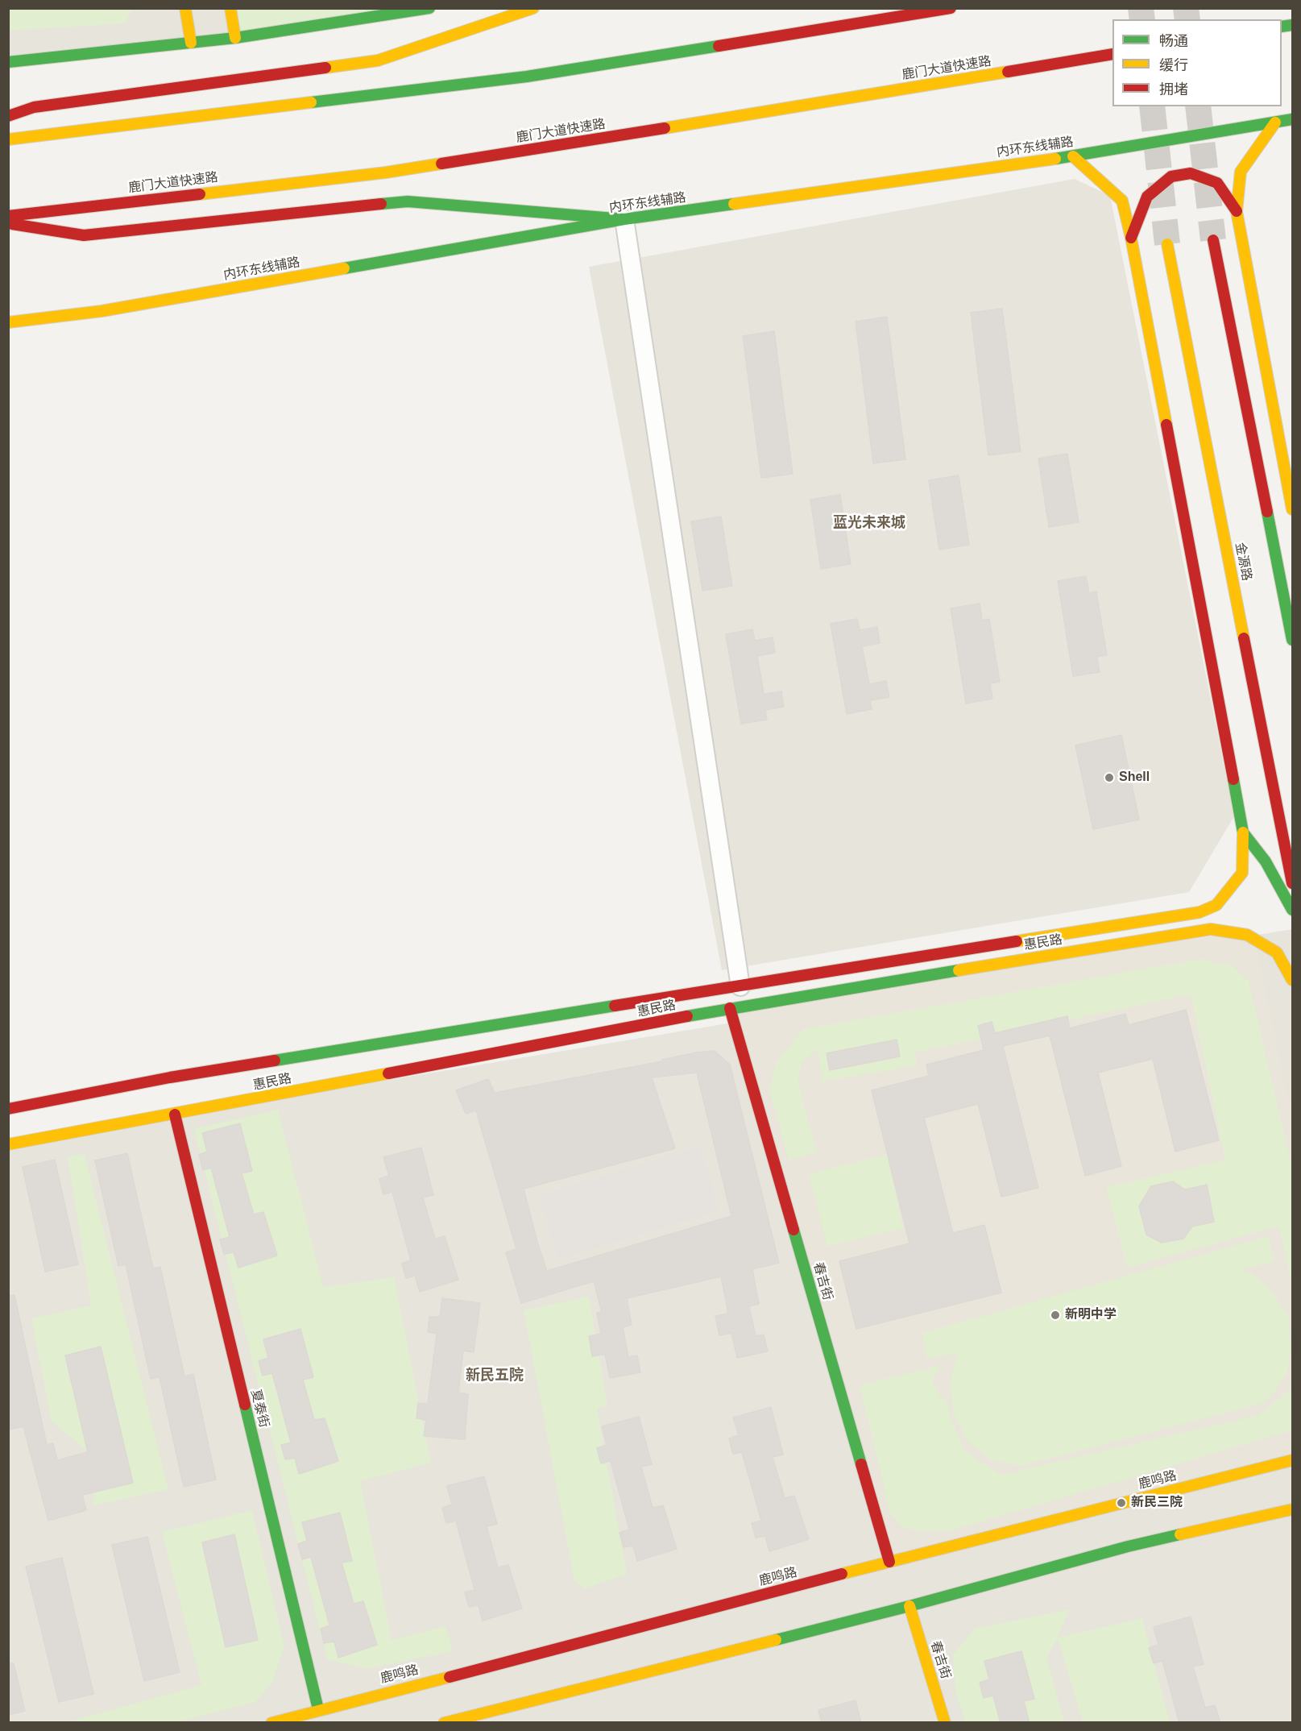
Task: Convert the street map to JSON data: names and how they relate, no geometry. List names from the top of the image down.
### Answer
{
  "streets": {
    "main road": [
      "鹿门大道快速路",
      "内环东线辅路",
      "金源路",
      "惠民路",
      "春吉街",
      "夏泰街",
      "鹿鸣路"
    ]
  },
  "crossings": [
    ["内环东线辅路", "惠民路"],
    ["惠民路", "春吉街"],
    ["惠民路", "夏泰街"],
    ["春吉街", "鹿鸣路"],
    ["夏泰街", "鹿鸣路"]
  ],
  "districts": ["蓝光未来城", "新民五院"],
  "places": ["Shell", "新明中学", "新民三院"],
  "legend": ["畅通", "缓行", "拥堵"]
}
